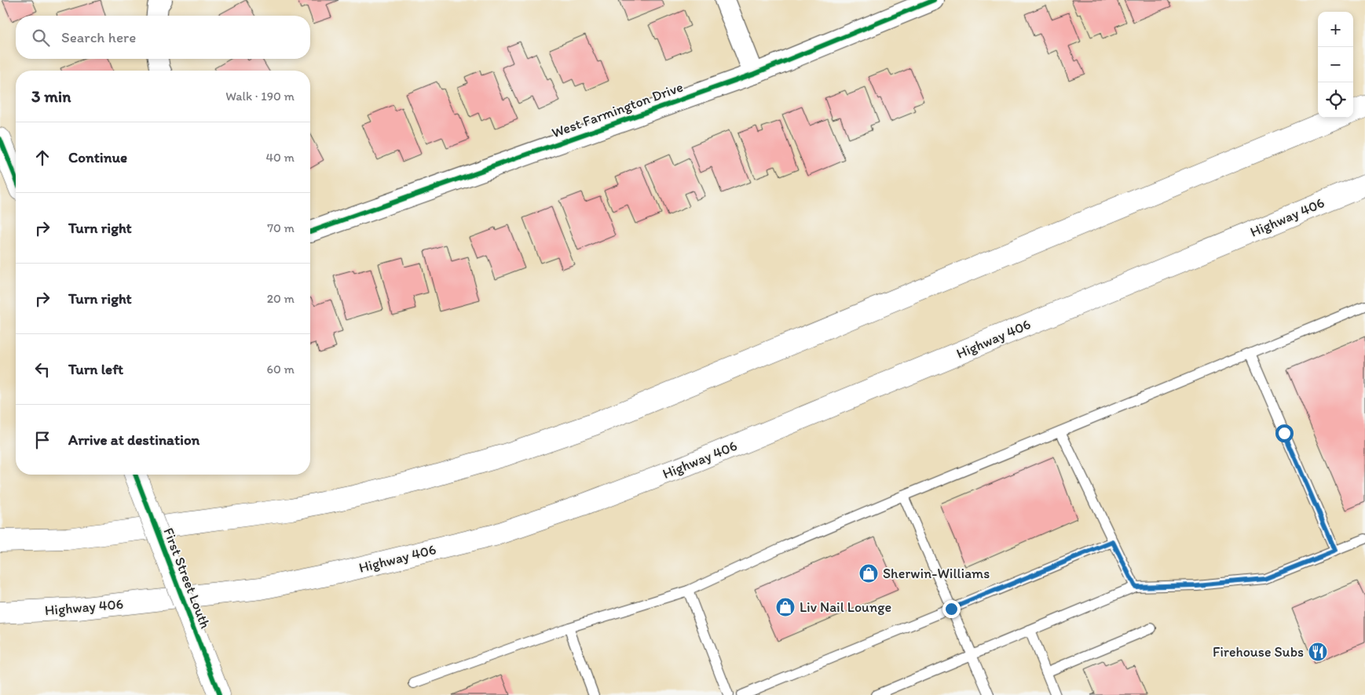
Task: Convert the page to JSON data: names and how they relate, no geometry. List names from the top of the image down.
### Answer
{
  "streets": {
    "main road": ["Highway 406", "First Street Louth"],
    "street": ["West Farmington Drive"]
  },
  "places": {
    "shop": ["Sherwin-Williams", "Liv Nail Lounge"],
    "restaurant": ["Firehouse Subs"]
  },
  "page": {
    "map_buttons": ["+", "−"],
    "search": "Search here",
    "heading": ["3 min", "Walk · 190 m"],
    "list": [
      ["Continue", "40 m"],
      ["Turn right", "70 m"],
      ["Turn right", "20 m"],
      ["Turn left", "60 m"],
      "Arrive at destination"
    ]
  }
}
